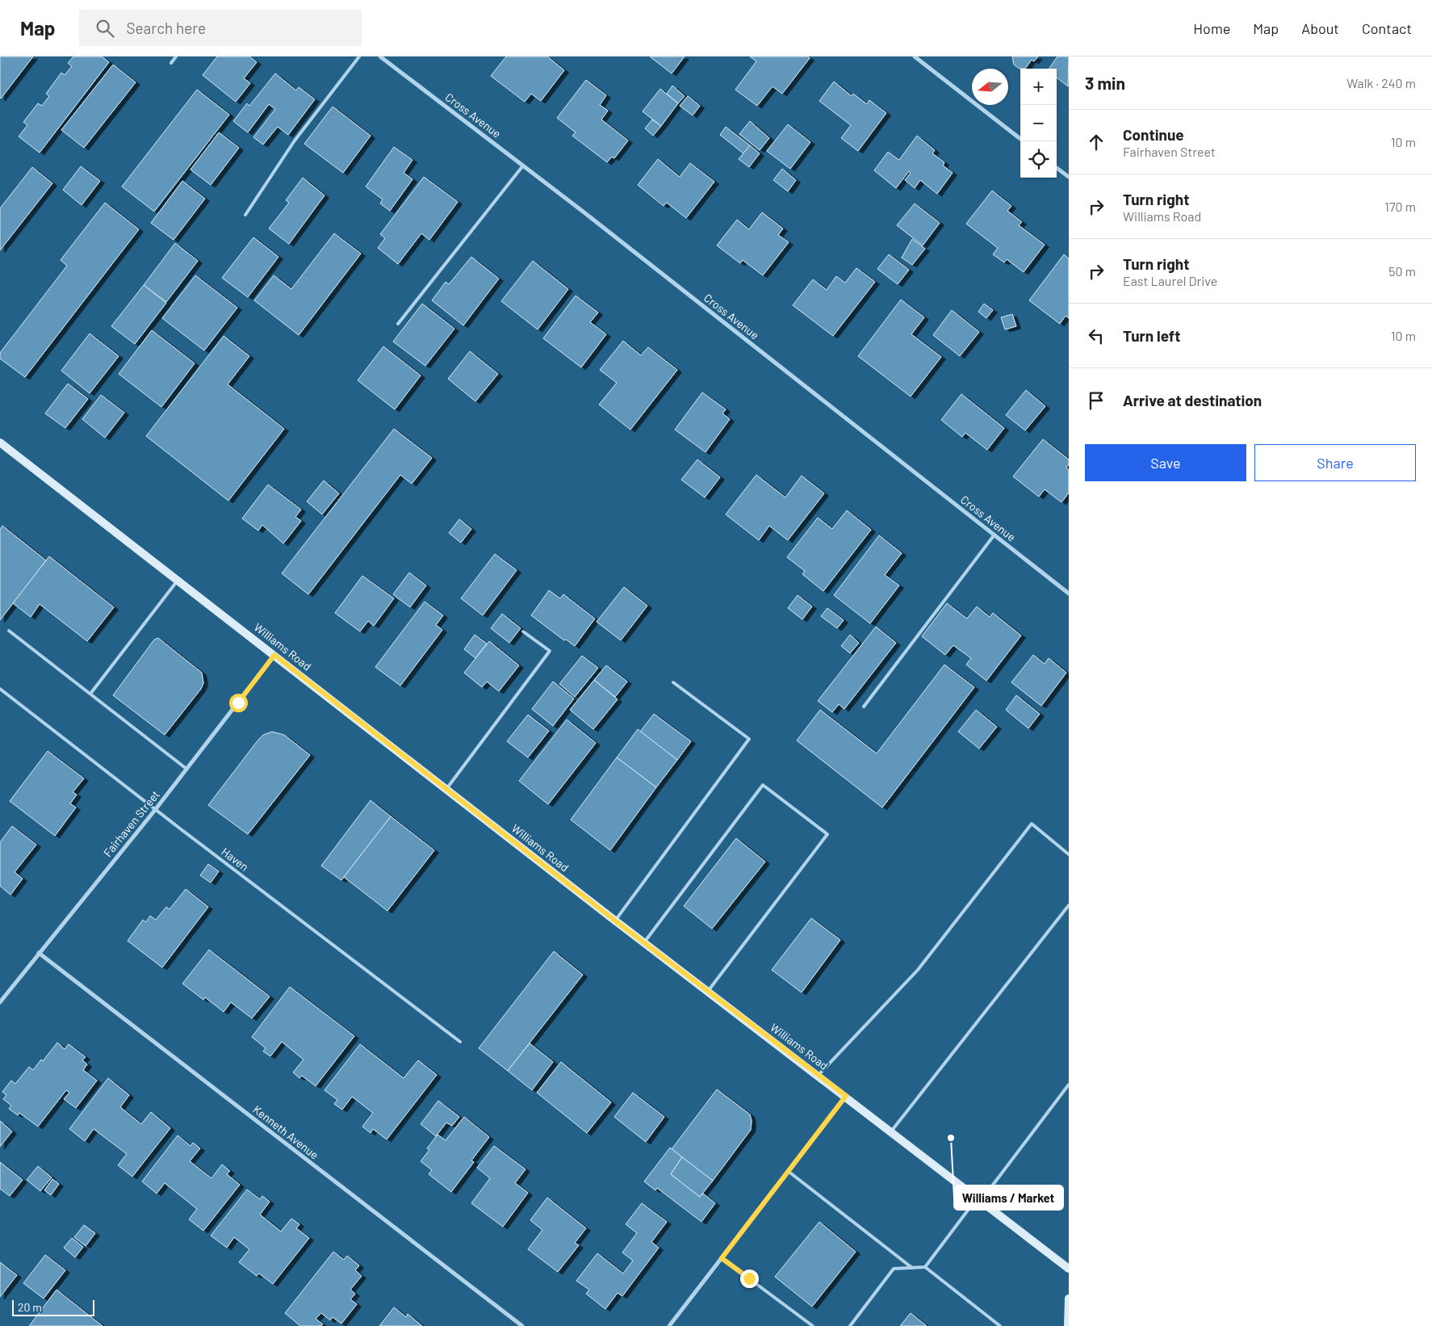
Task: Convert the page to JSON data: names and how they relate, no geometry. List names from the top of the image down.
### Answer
{
  "streets": {
    "main road": ["Williams Road"],
    "street": ["Cross Avenue", "Fairhaven Street", "Kenneth Avenue"],
    "lane": ["Haven"]
  },
  "crossings": [
    ["Williams Road", "Fairhaven Street"],
    ["Fairhaven Street", "Haven"],
    ["Fairhaven Street", "Kenneth Avenue"]
  ],
  "places": ["Williams / Market"],
  "scale_bar": "20 m",
  "north": "left",
  "page": {
    "header": "Map",
    "search": "Search here",
    "nav": [
      "Home",
      "Map",
      "About",
      "Contact"
    ],
    "heading": ["3 min", "Walk · 240 m"],
    "map_buttons": ["+", "−"],
    "list": [
      ["Continue", "Fairhaven Street", "10 m"],
      ["Turn right", "Williams Road", "170 m"],
      ["Turn right", "East Laurel Drive", "50 m"],
      ["Turn left", "10 m"],
      "Arrive at destination"
    ],
    "buttons": ["Save", "Share"],
    "scale": "20 m"
  }
}
